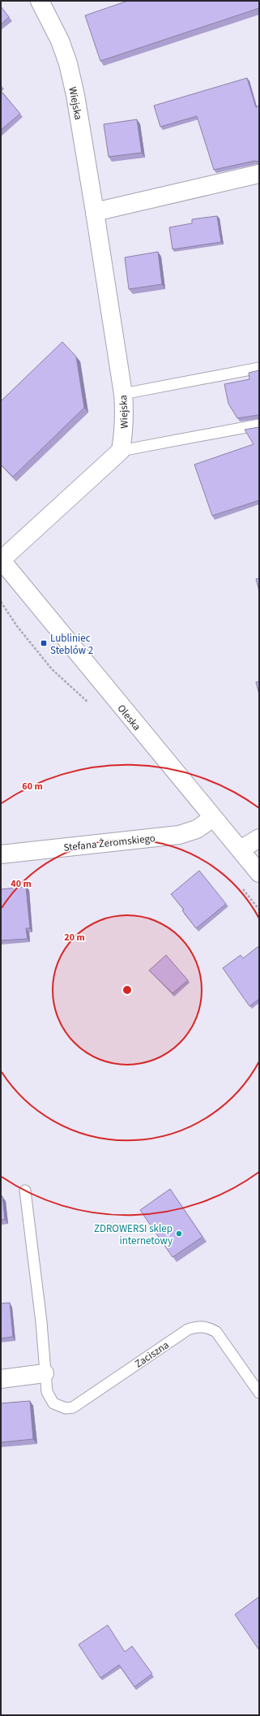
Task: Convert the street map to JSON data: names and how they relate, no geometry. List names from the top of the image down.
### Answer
{
  "streets": {
    "street": ["Wiejska", "Oleska", "Stefana Żeromskiego"],
    "lane": ["Zaciszna"]
  },
  "crossings": [
    ["Oleska", "Stefana Żeromskiego"]
  ],
  "places": {
    "transit": ["Lubliniec Steblów 2"],
    "other": ["ZDROWERSI sklep internetowy"]
  },
  "rings": ["60 m", "40 m", "20 m"]
}
